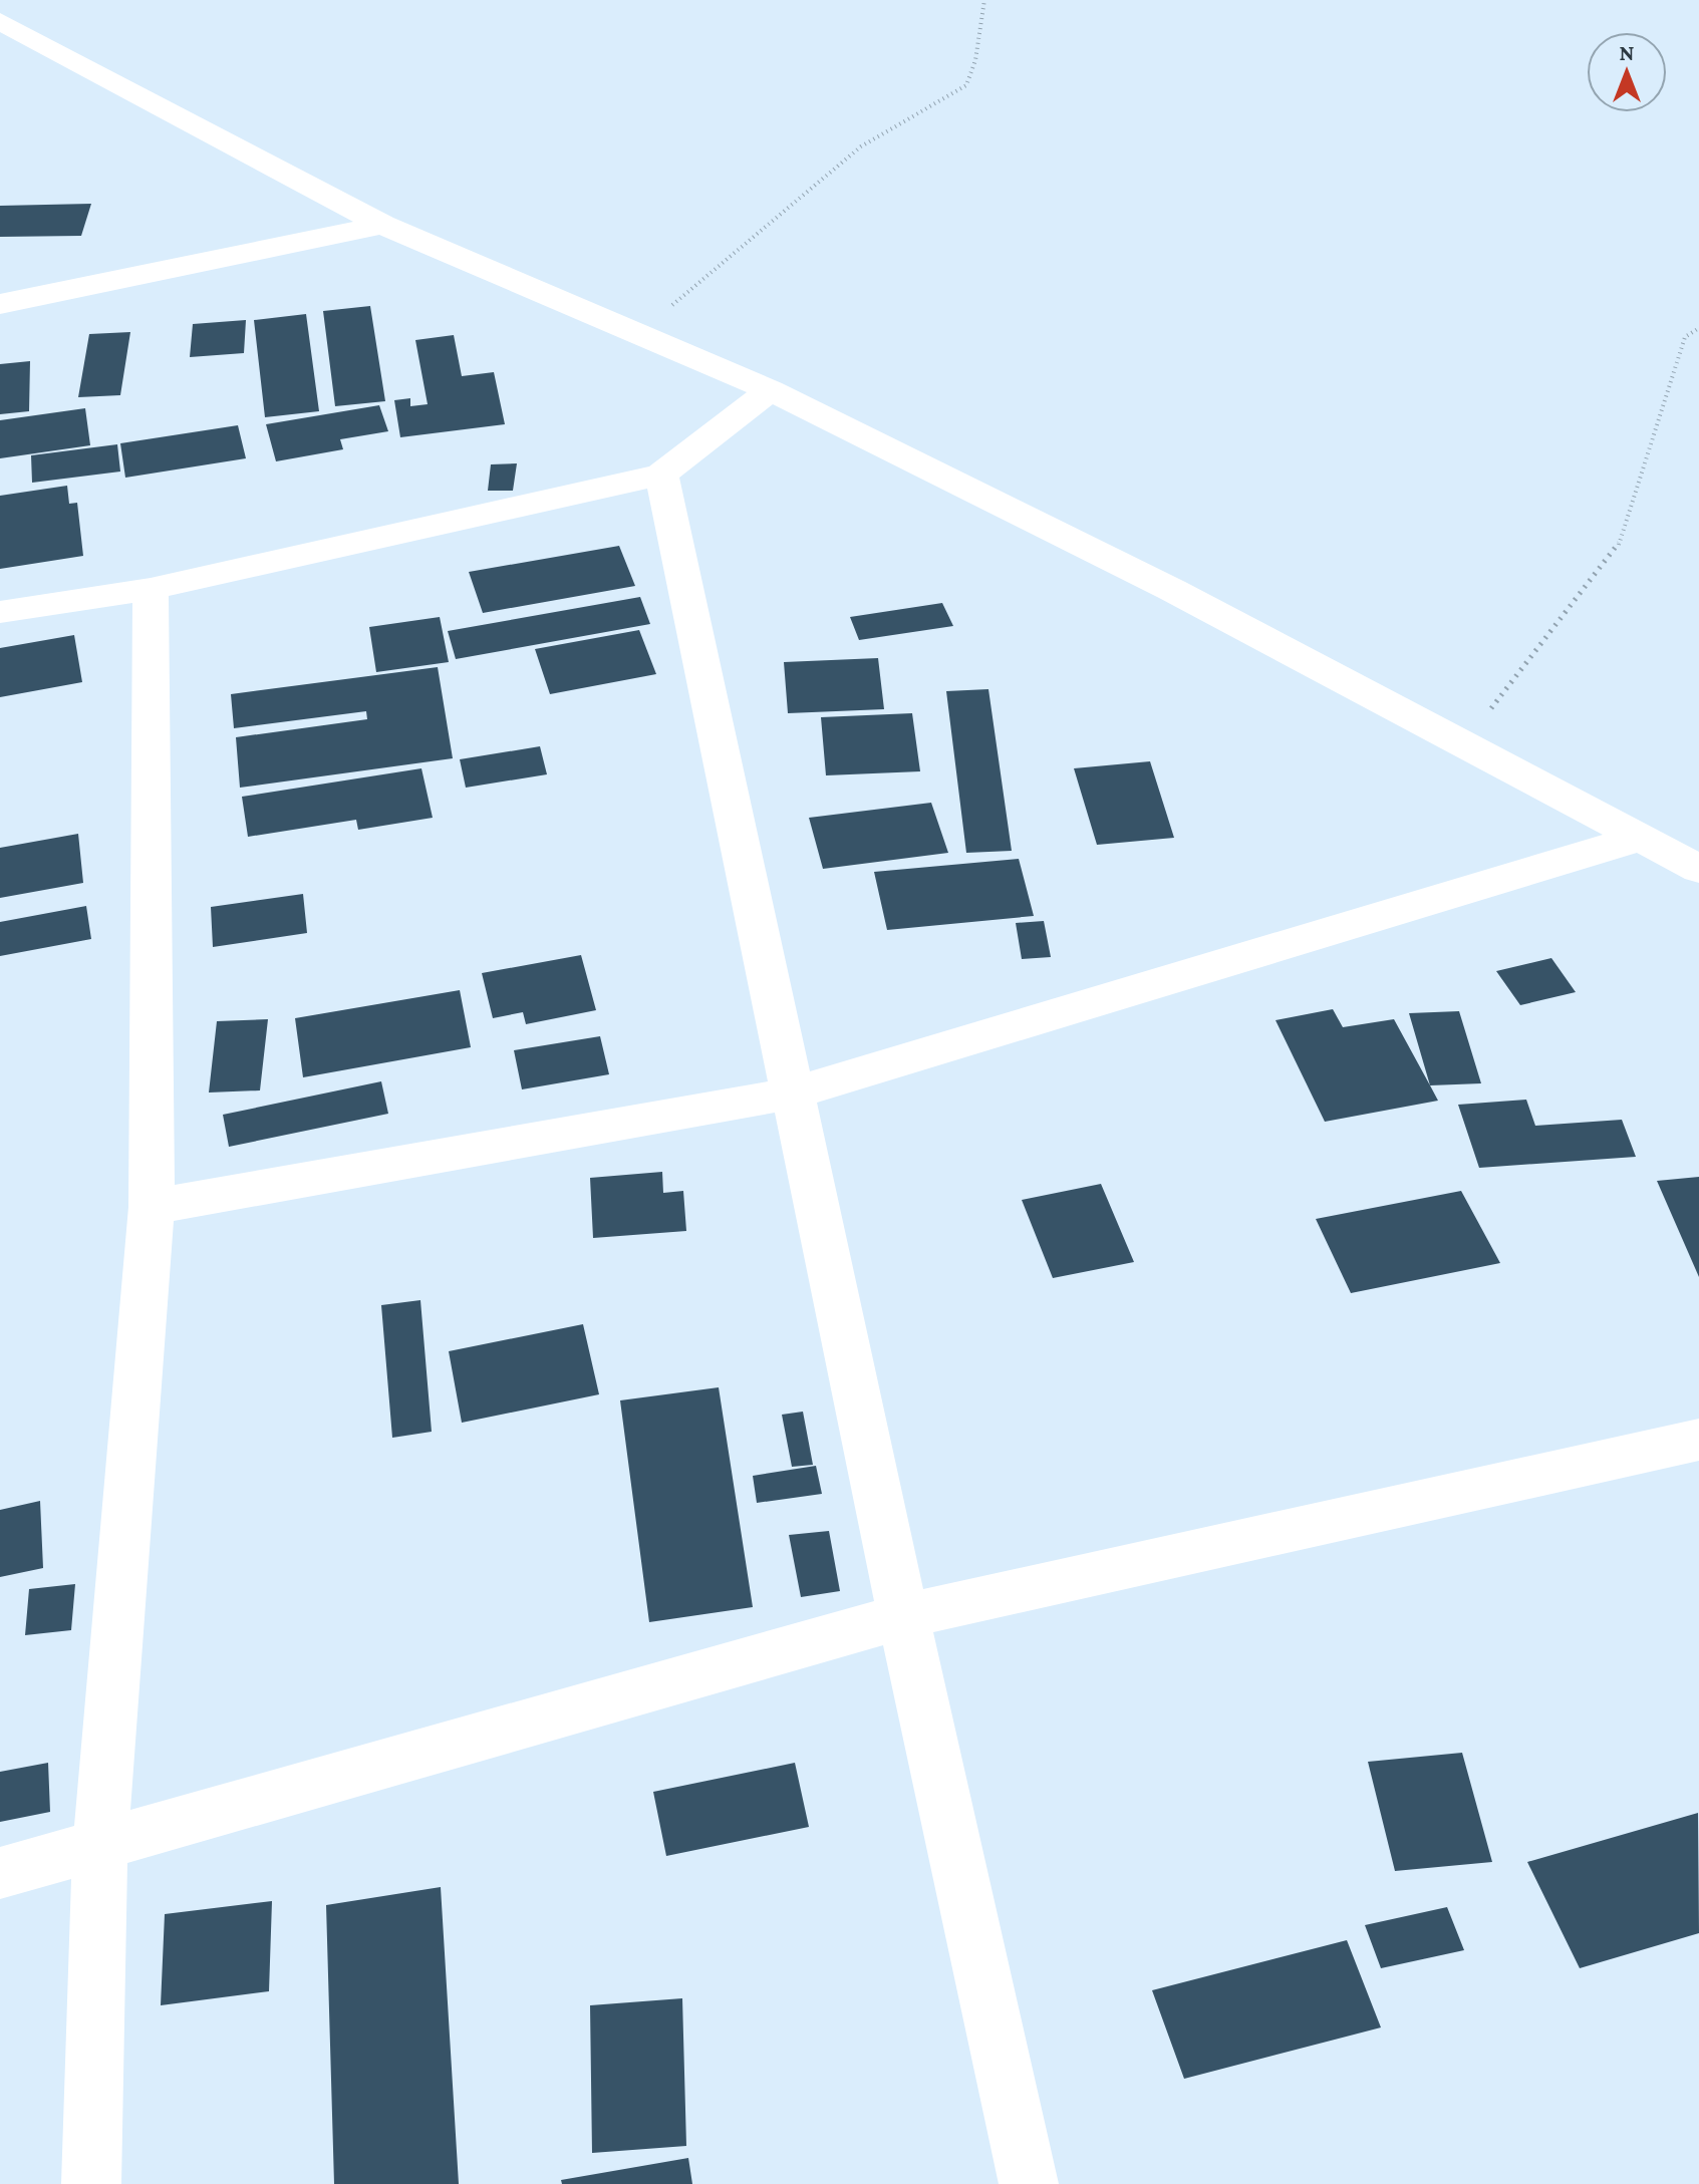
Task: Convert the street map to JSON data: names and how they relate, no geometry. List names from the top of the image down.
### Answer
{
  "north": "top"
}
